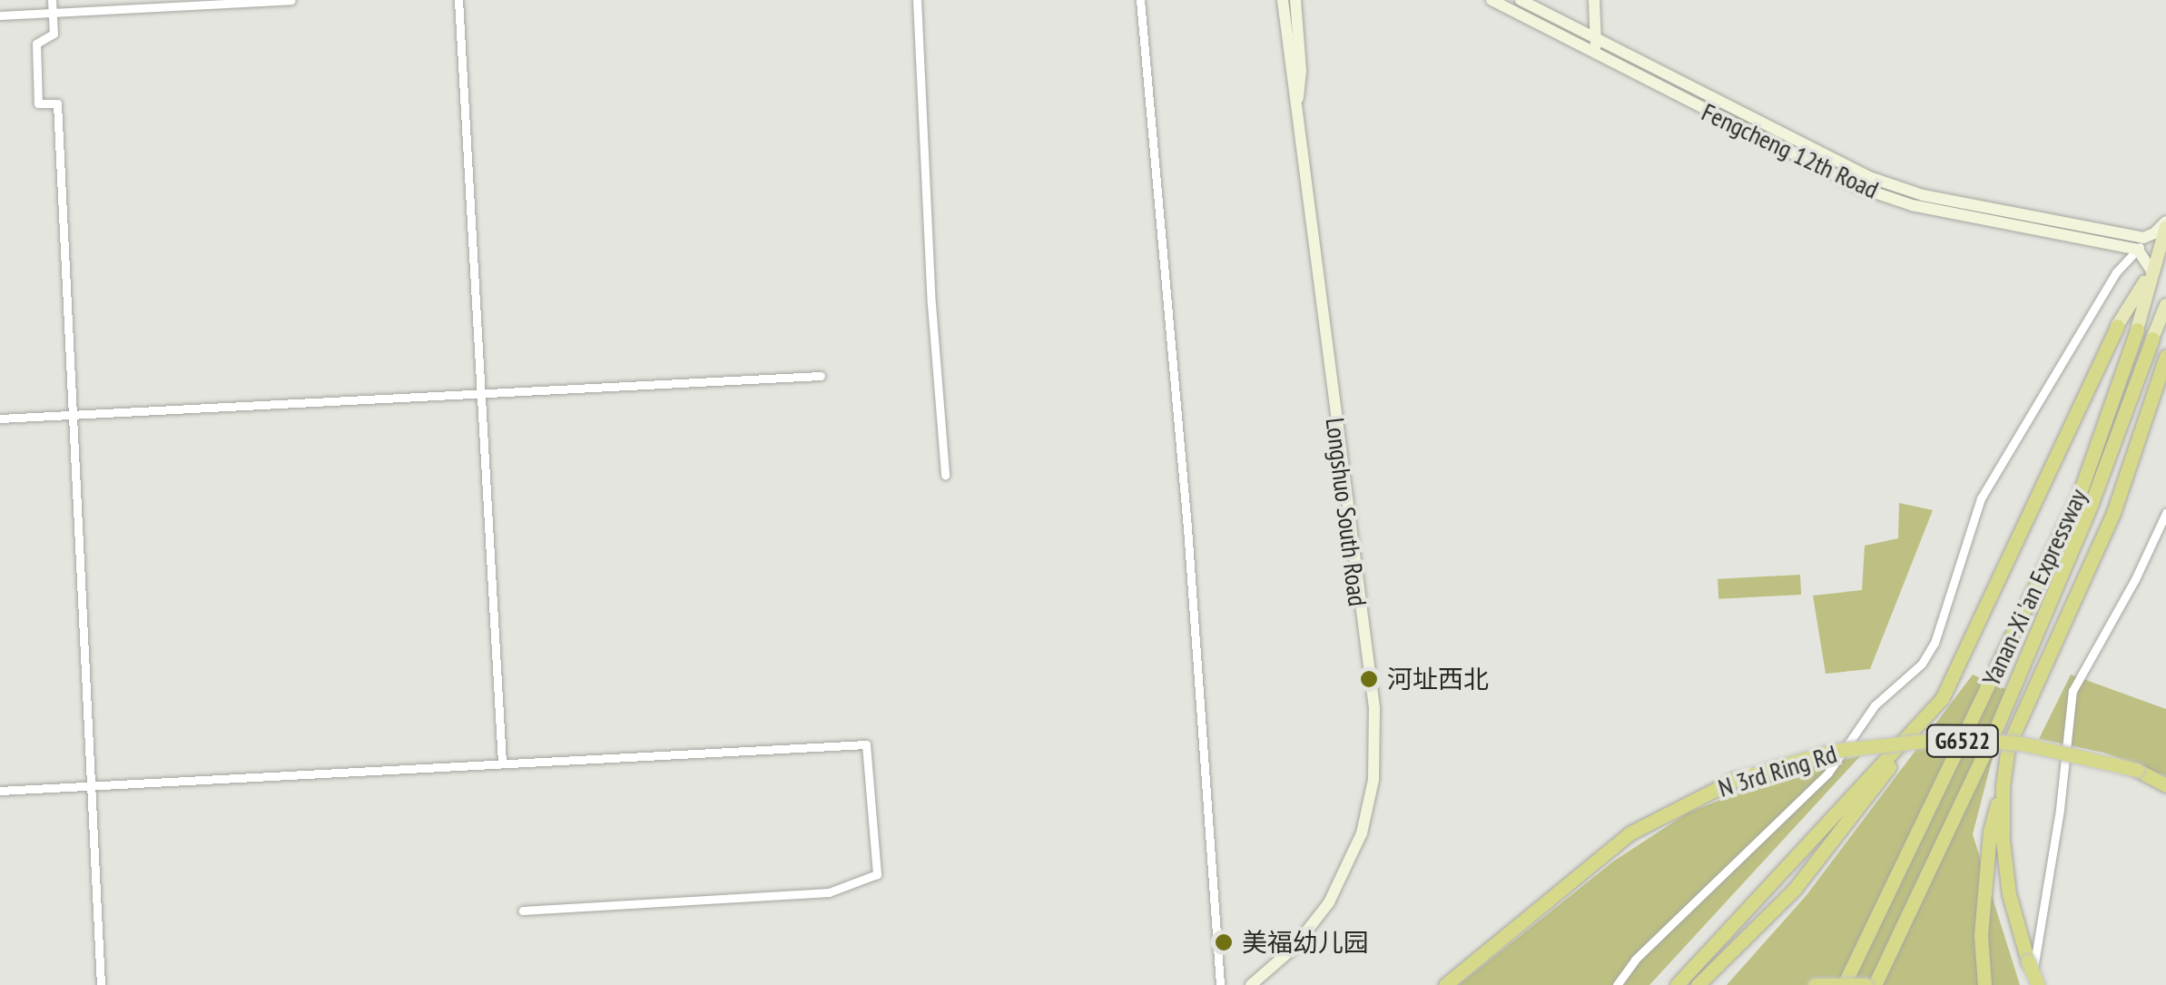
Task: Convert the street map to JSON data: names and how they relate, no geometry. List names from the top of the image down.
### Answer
{
  "streets": {
    "highway": ["Yanan-Xi 'an Expressway", "G6522", "N 3rd Ring Rd"],
    "street": ["Fengcheng 12th Road", "Longshuo South Road"]
  },
  "places": ["河址西北", "美福幼儿园"]
}
